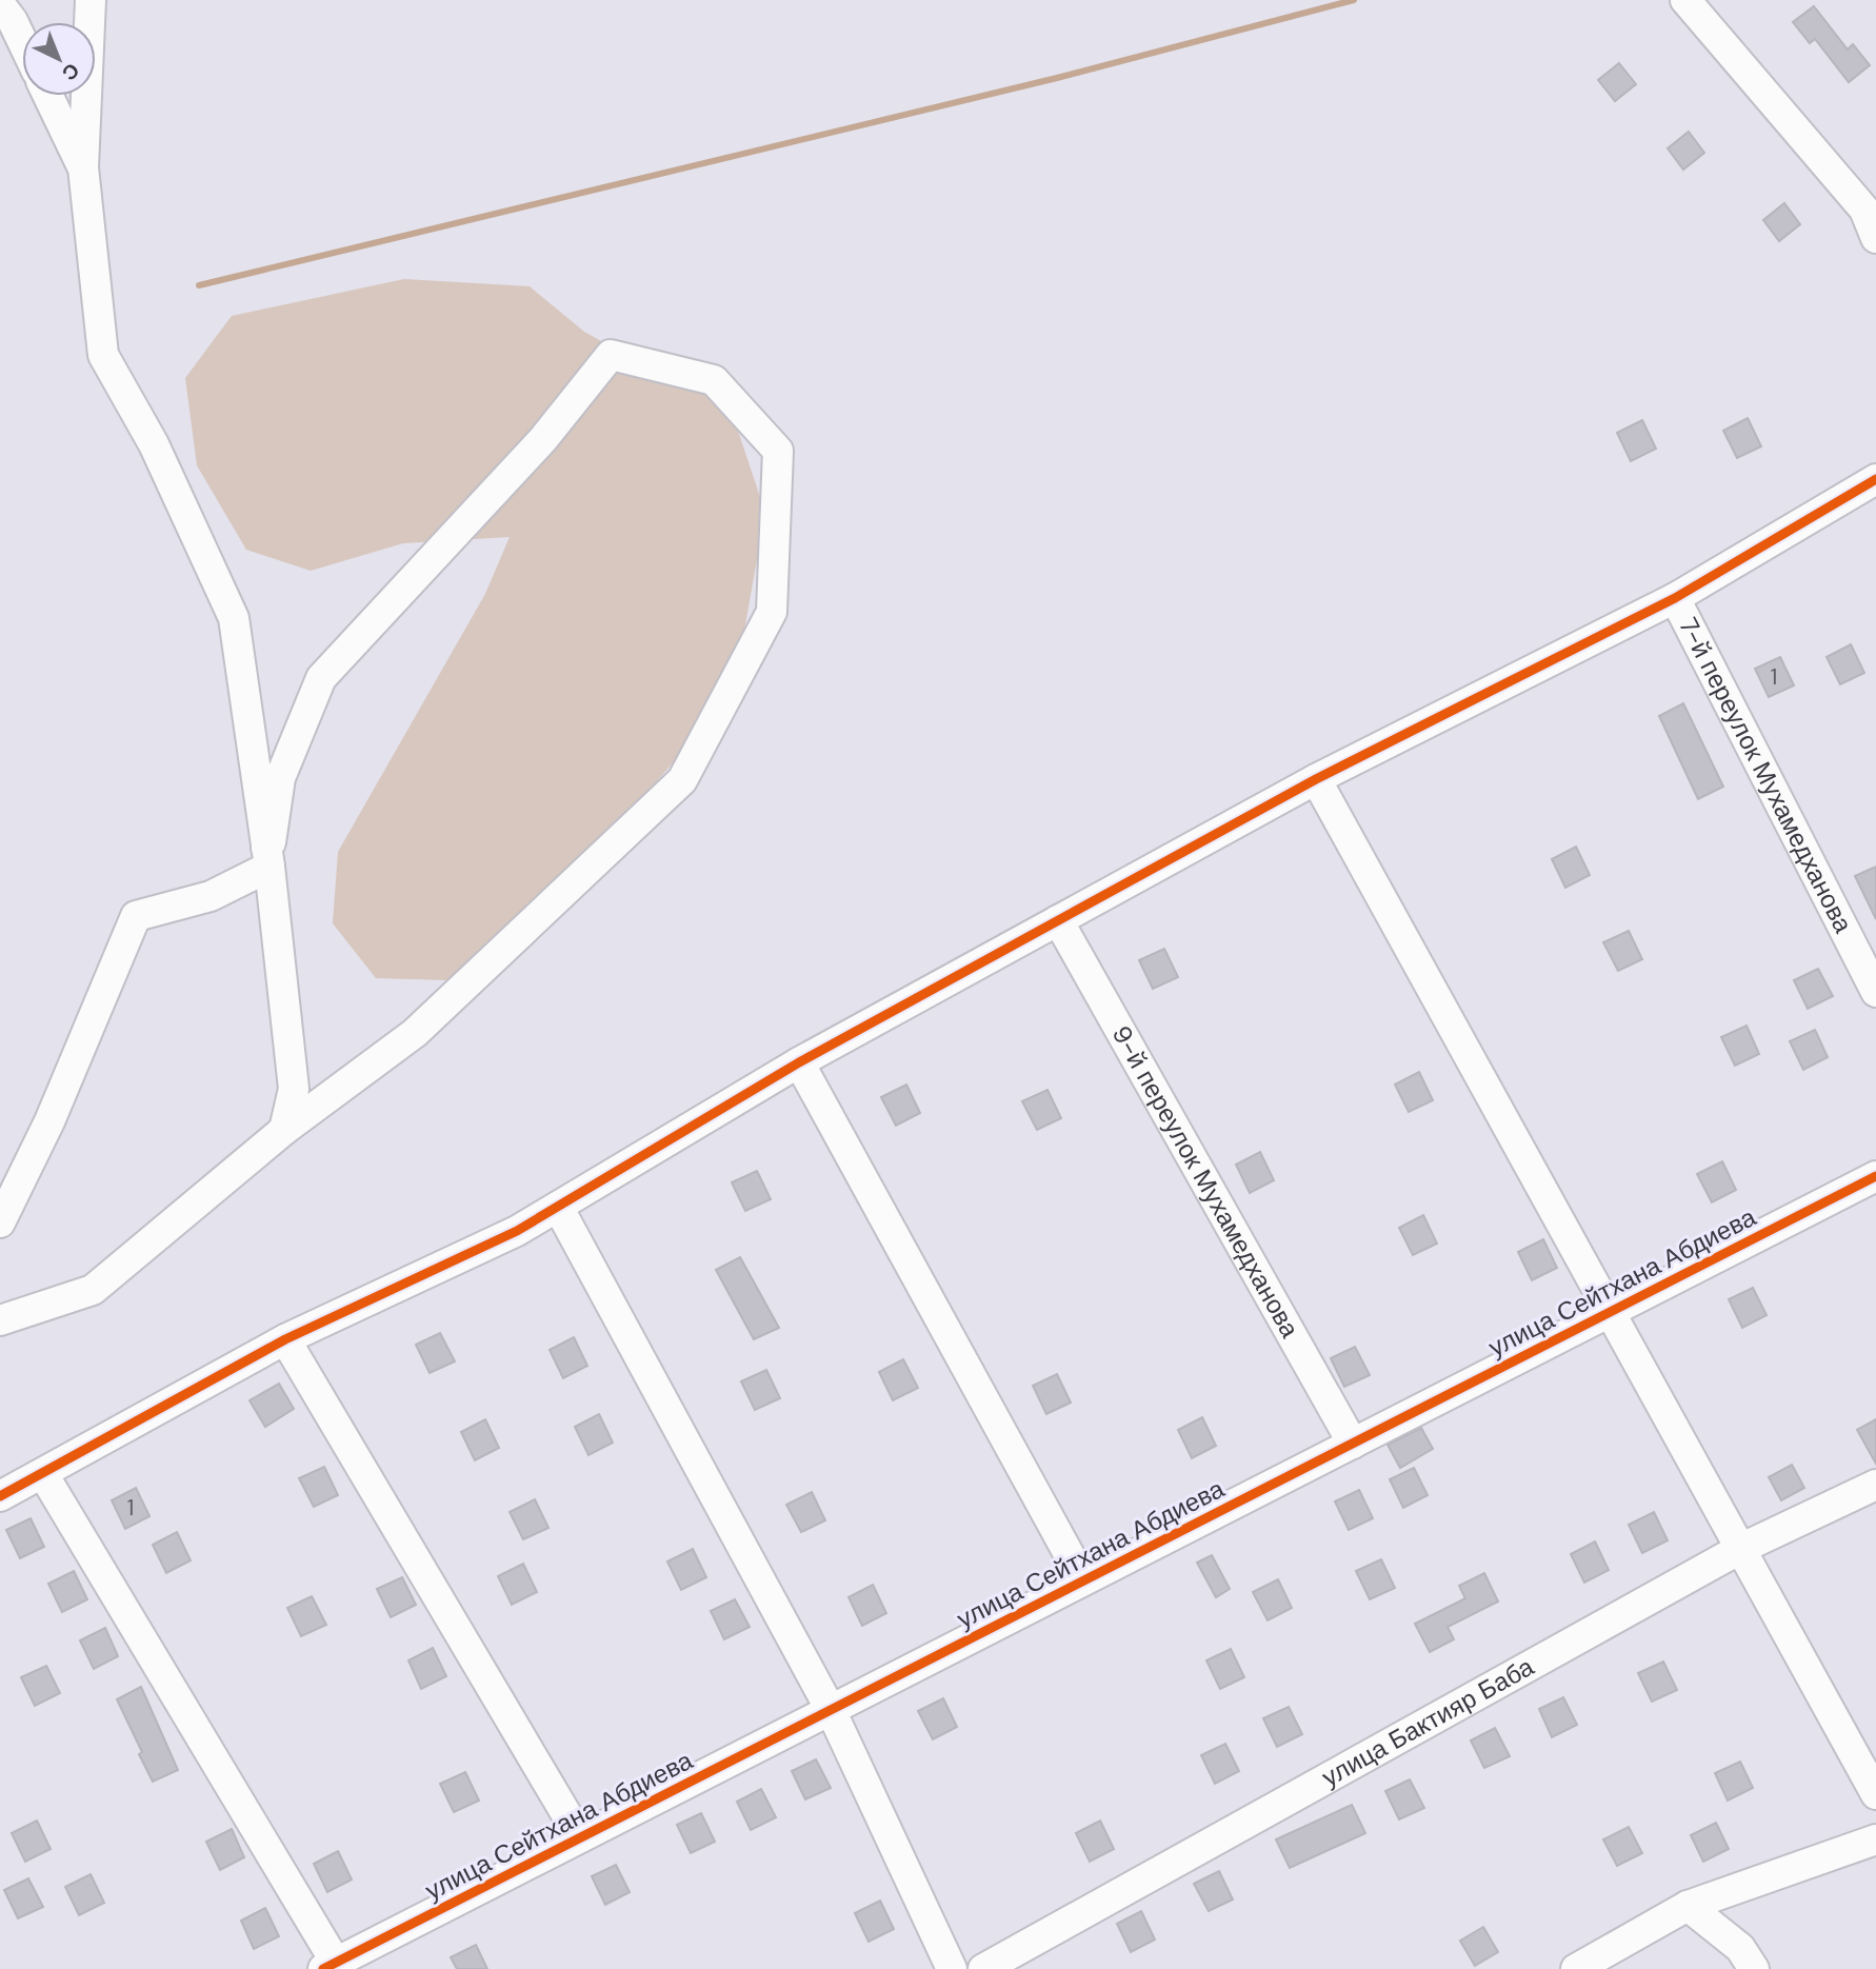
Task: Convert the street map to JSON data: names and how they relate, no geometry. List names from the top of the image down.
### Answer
{
  "streets": {
    "street": [
      "7-й переулок Мухамедханова",
      "9-й переулок Мухамедханова",
      "улица Сейтхана Абдиева",
      "улица Бактияр Баба"
    ]
  },
  "crossings": [
    ["9-й переулок Мухамедханова", "улица Сейтхана Абдиева"]
  ],
  "house_numbers": ["1", "1"],
  "north": "bottom right"
}
